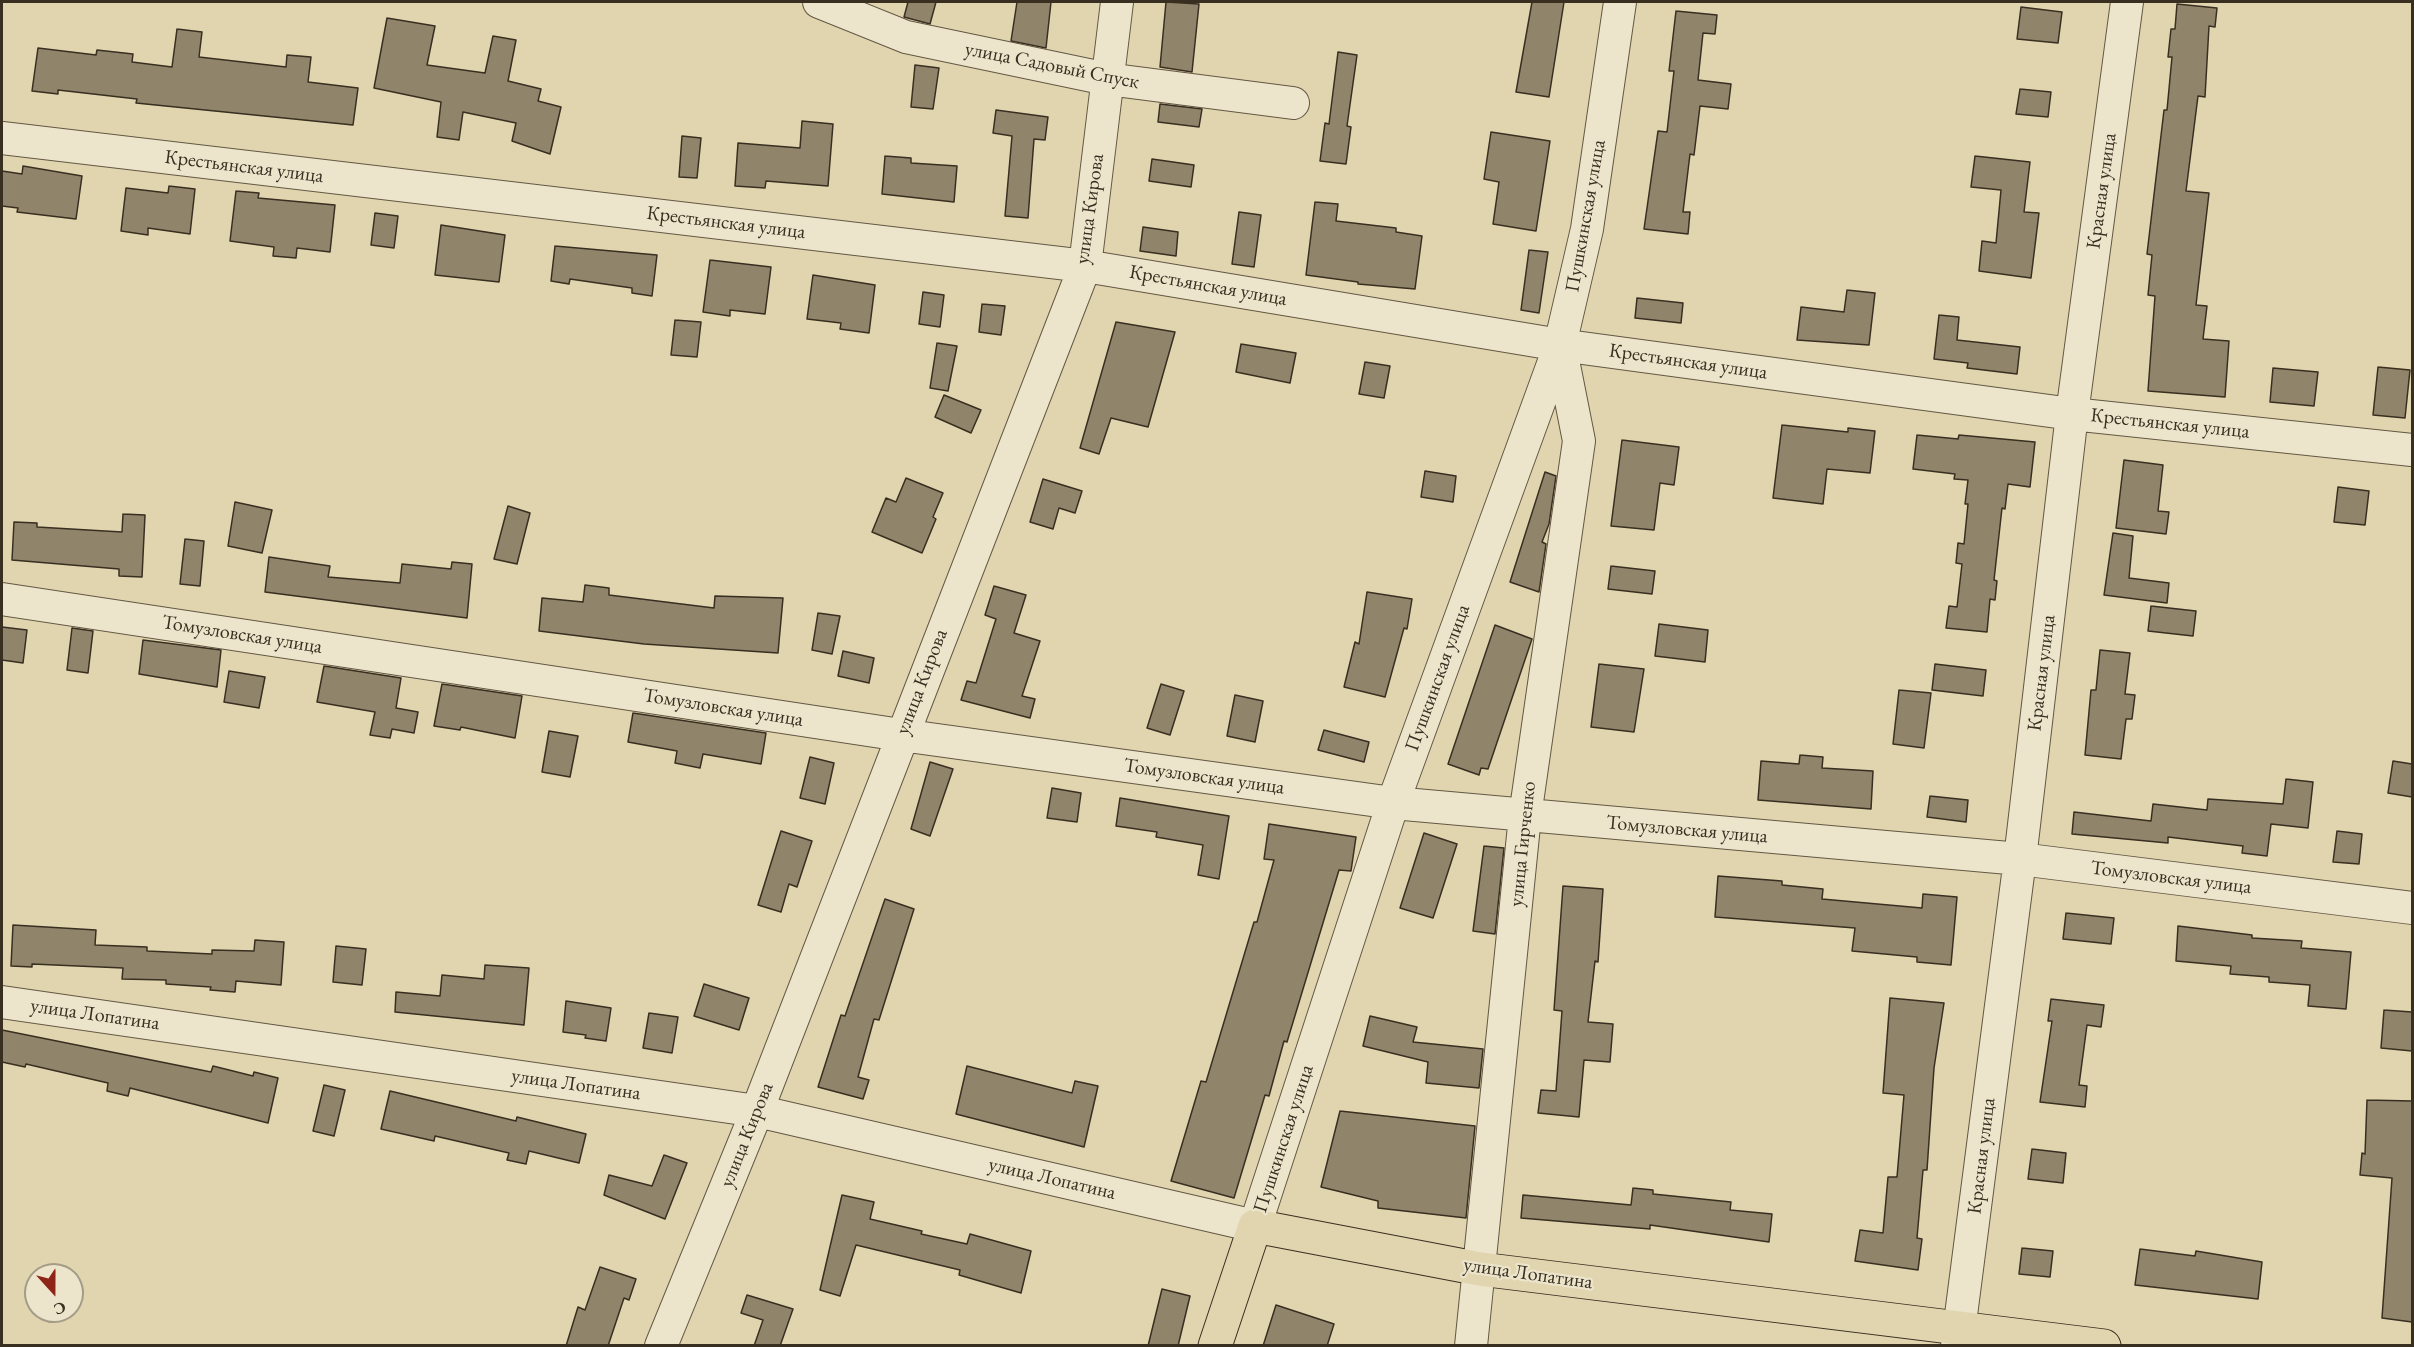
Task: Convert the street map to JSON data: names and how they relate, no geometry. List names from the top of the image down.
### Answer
{
  "streets": {
    "main road": ["Пушкинская улица", "улица Лопатина"],
    "street": [
      "улица Садовый Спуск",
      "Крестьянская улица",
      "Красная улица",
      "улица Кирова",
      "Томузловская улица",
      "улица Гирченко"
    ]
  },
  "crossings": [
    ["улица Садовый Спуск", "улица Кирова"],
    ["Крестьянская улица", "Красная улица"],
    ["Крестьянская улица", "улица Кирова"],
    ["Крестьянская улица", "Пушкинская улица"],
    ["Крестьянская улица", "улица Гирченко"],
    ["Красная улица", "Томузловская улица"],
    ["Красная улица", "улица Лопатина"],
    ["улица Кирова", "Томузловская улица"],
    ["улица Кирова", "улица Лопатина"],
    ["Пушкинская улица", "Томузловская улица"],
    ["Пушкинская улица", "улица Гирченко"],
    ["Пушкинская улица", "улица Лопатина"],
    ["Томузловская улица", "улица Гирченко"],
    ["улица Гирченко", "улица Лопатина"]
  ],
  "north": "bottom"
}
